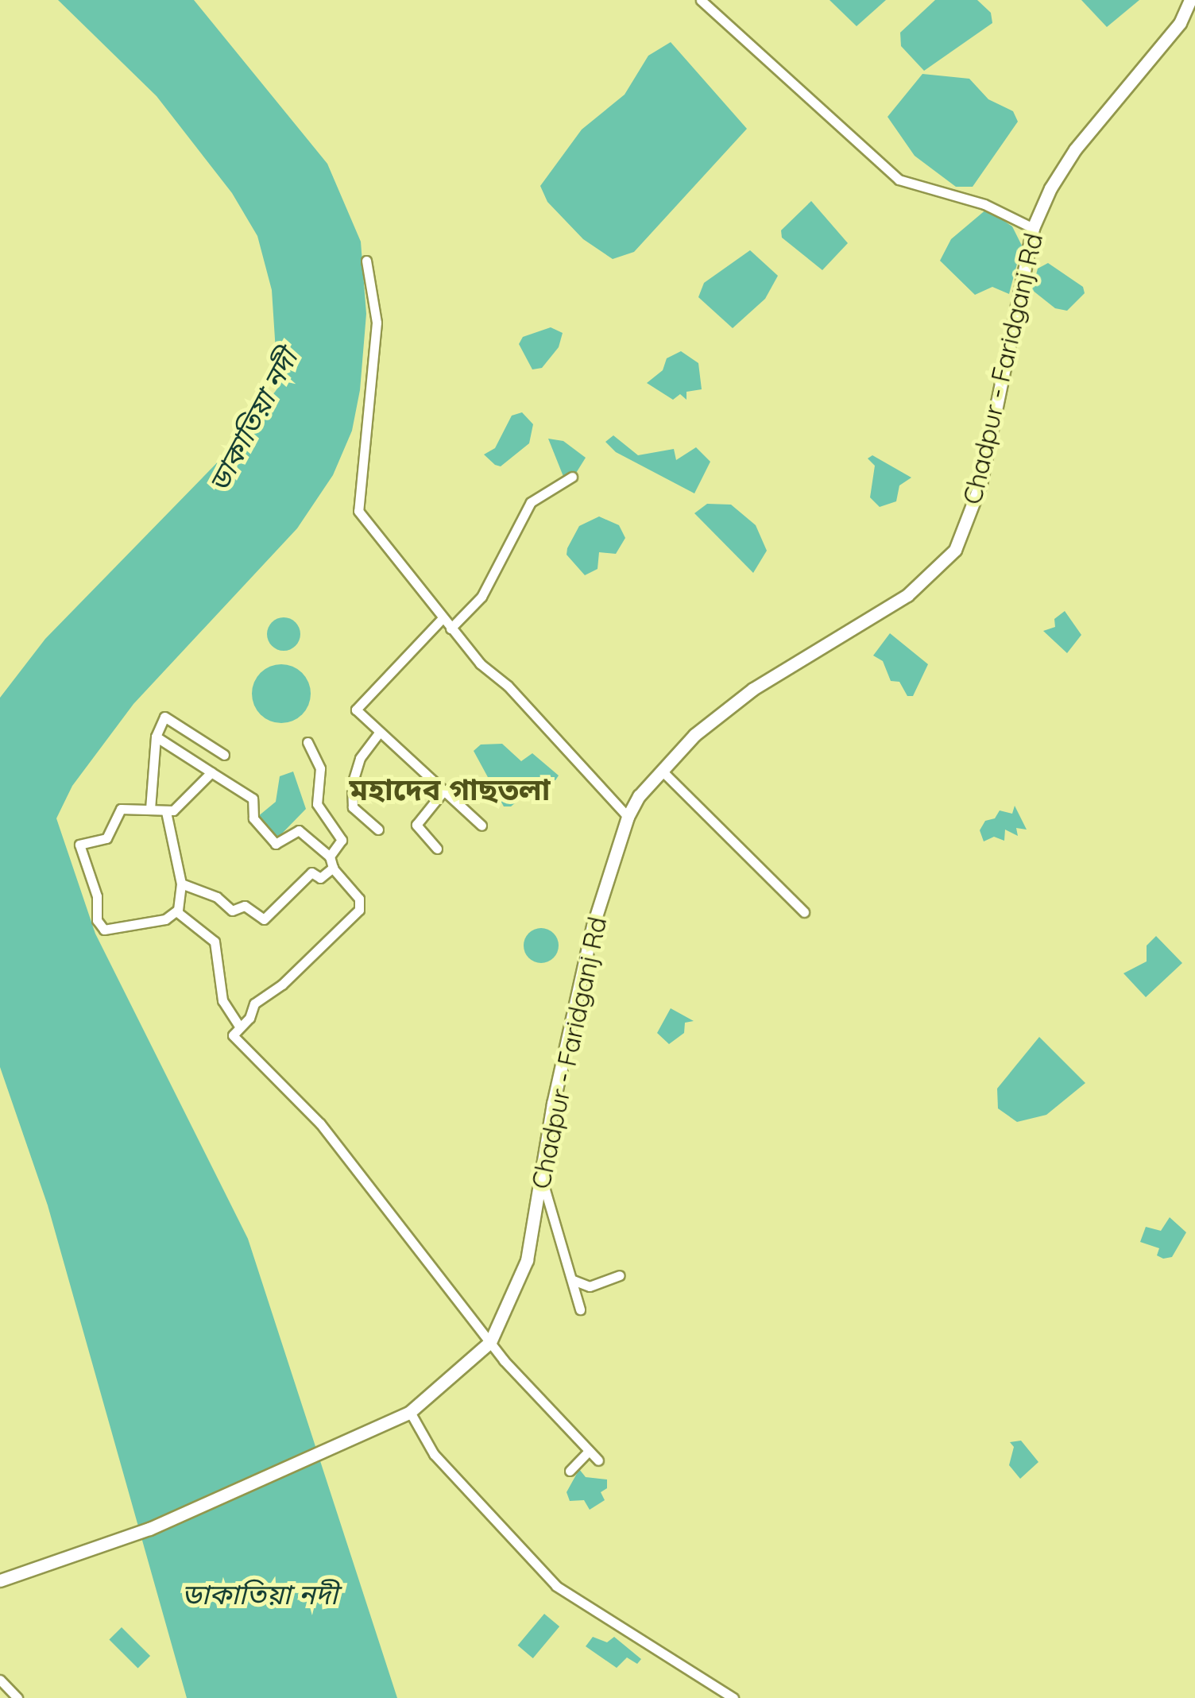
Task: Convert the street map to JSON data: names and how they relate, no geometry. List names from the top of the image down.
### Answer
{
  "streets": {
    "main road": ["Chadpur - Faridganj Rd"]
  },
  "districts": ["মহাদেব গাছতলা"],
  "water": ["ডাকাতিয়া নদী"]
}
